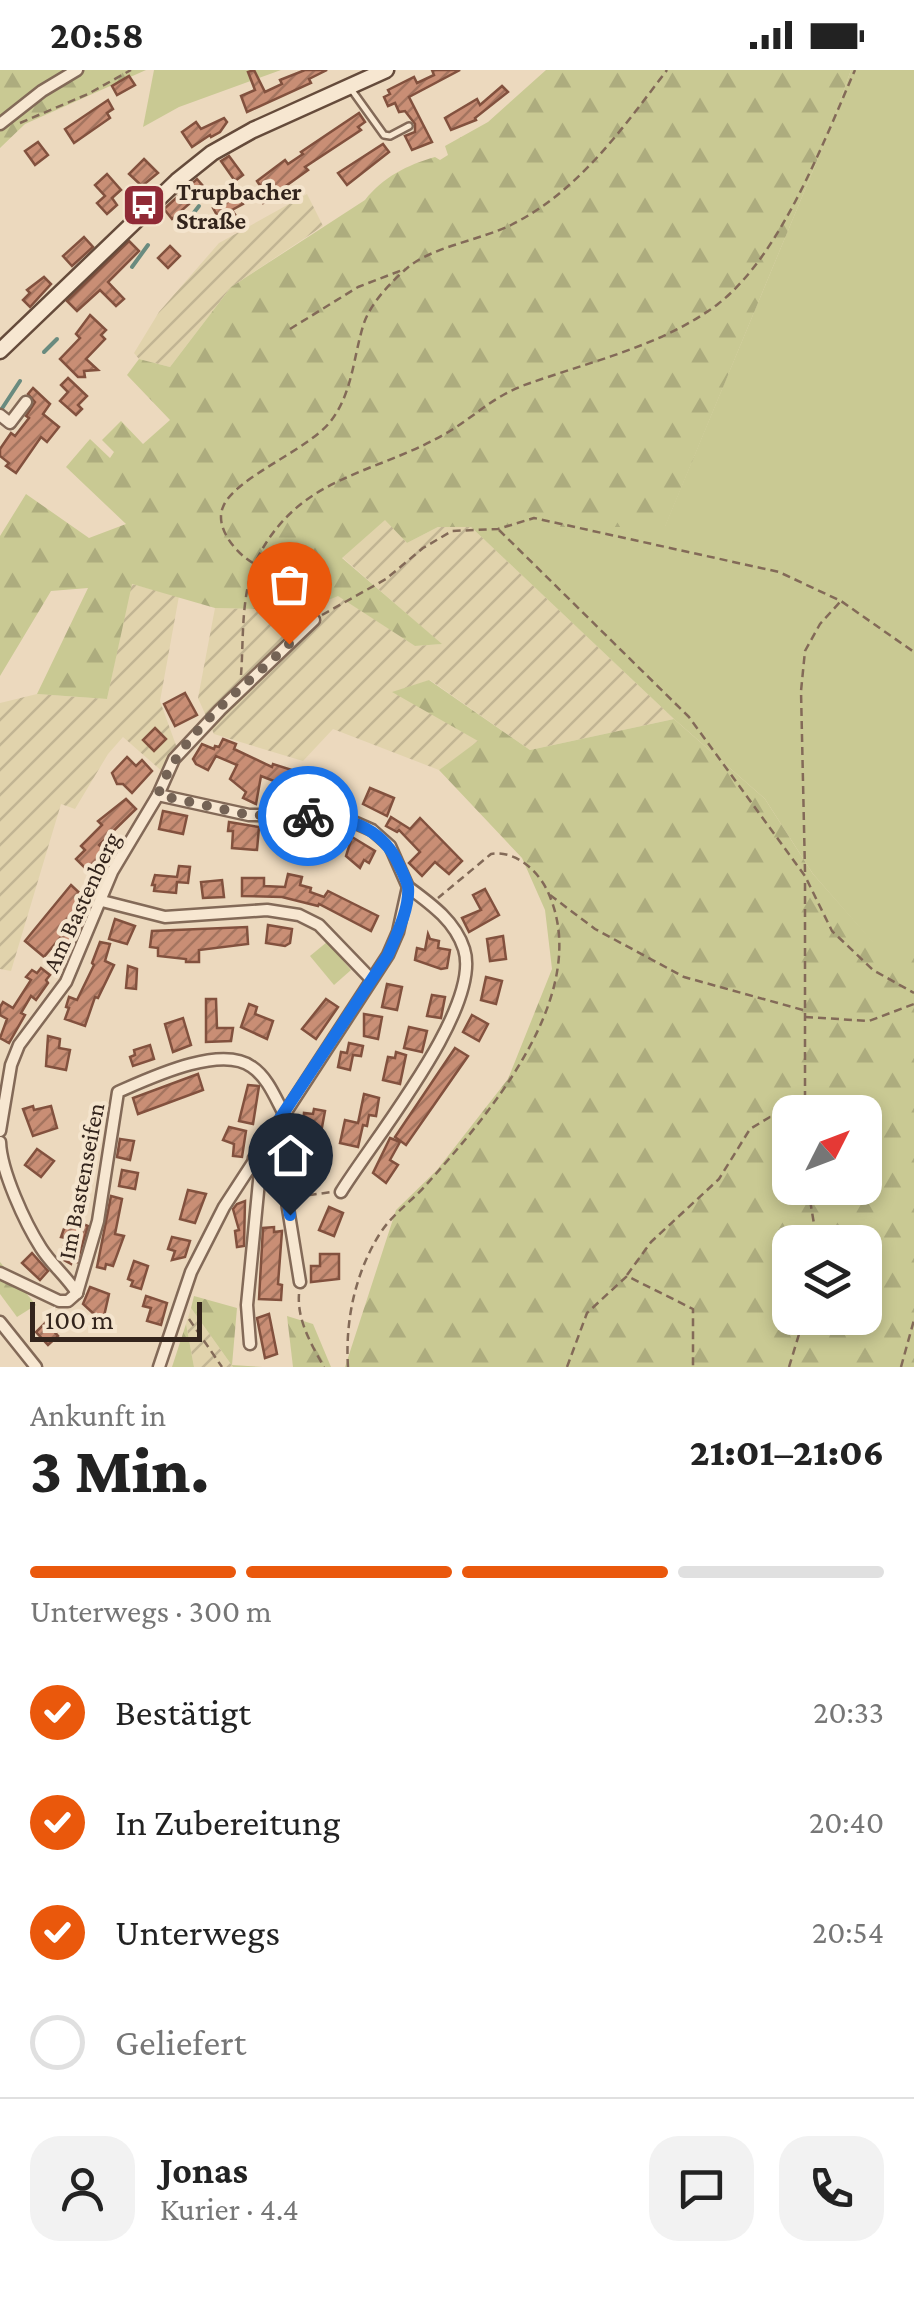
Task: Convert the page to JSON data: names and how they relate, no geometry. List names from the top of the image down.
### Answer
{
  "streets": {
    "street": ["Am Bastenberg", "Im Bastenseifen"]
  },
  "places": {
    "bus stop": ["Trupbacher Straße"]
  },
  "scale_bar": "100 m",
  "north": "top right",
  "page": {
    "status": "20:58",
    "scale": "100 m",
    "heading": ["3 Min.", "Ankunft in", "21:01–21:06"],
    "panel": ["Jonas", "Kurier · 4.4"],
    "bar": "Unterwegs · 300 m",
    "list": [
      ["Bestätigt", "20:33"],
      ["In Zubereitung", "20:40"],
      ["Unterwegs", "20:54"],
      "Geliefert"
    ]
  }
}
